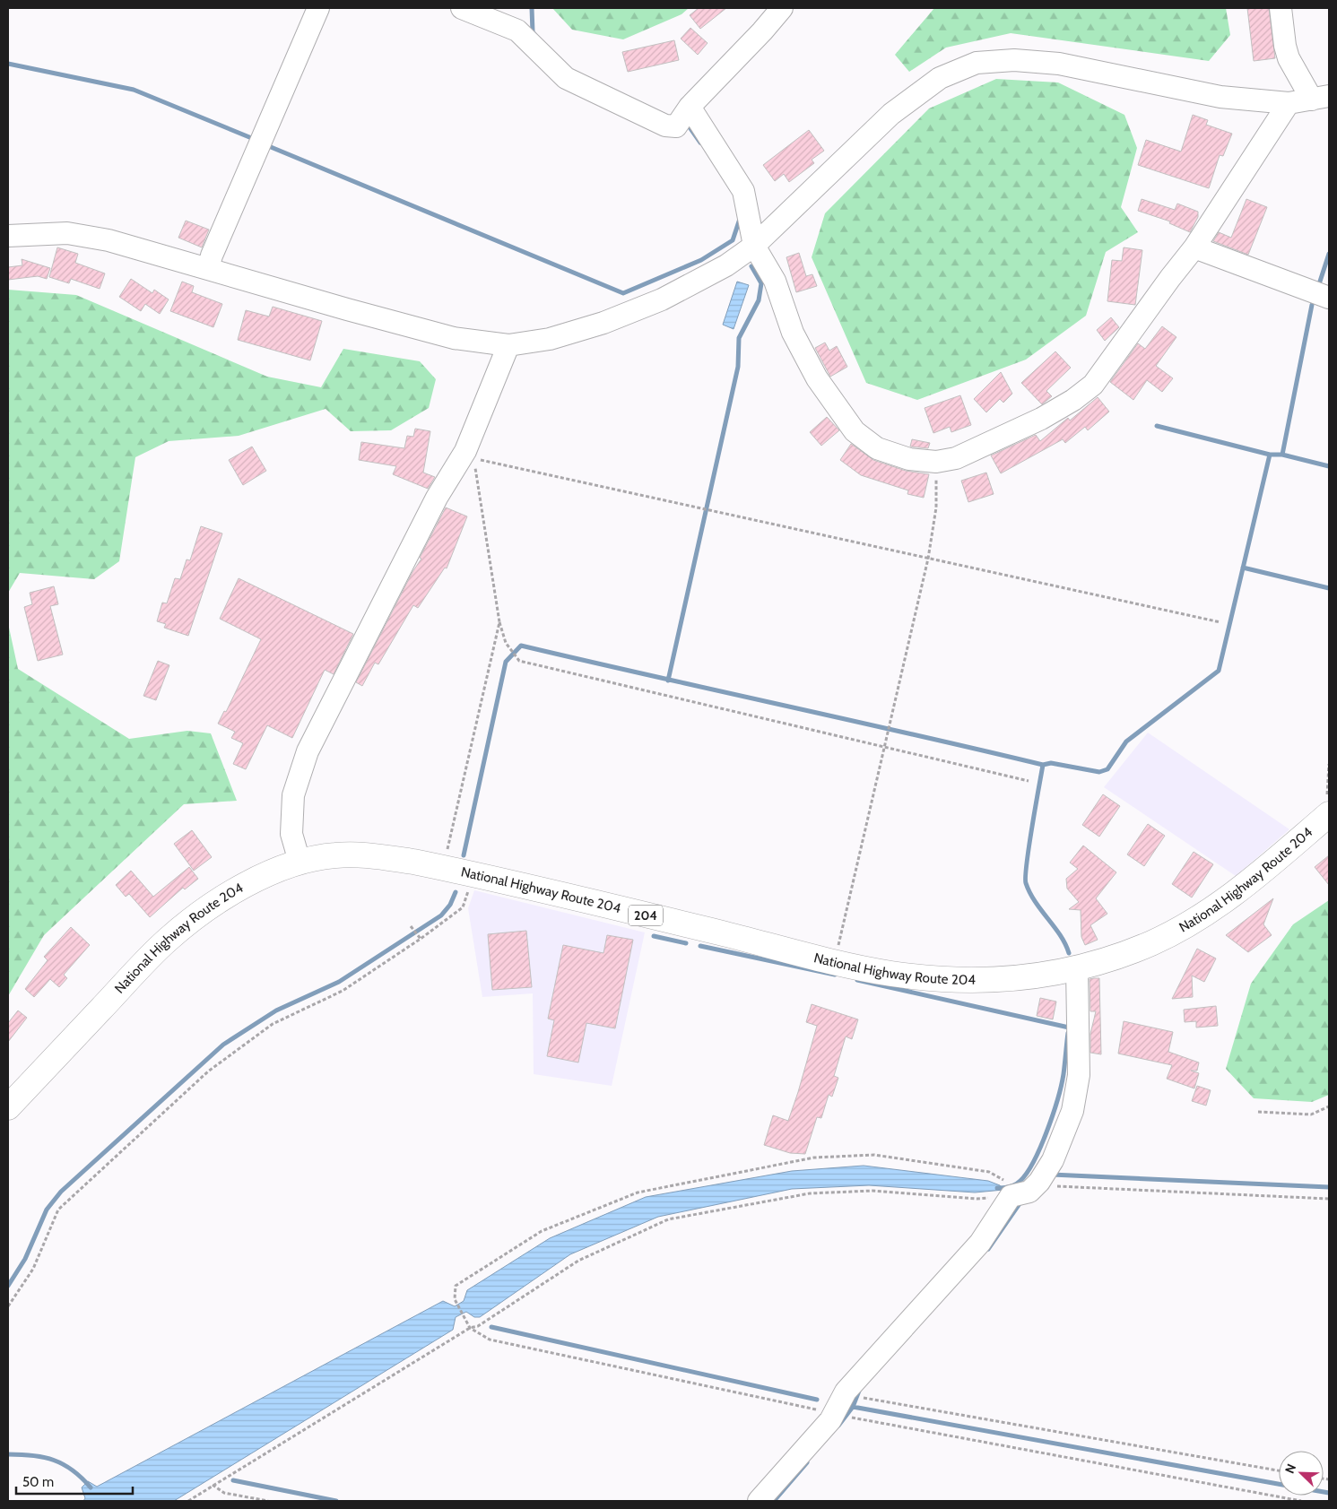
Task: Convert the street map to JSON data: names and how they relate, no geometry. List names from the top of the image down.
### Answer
{
  "streets": {
    "highway": ["National Highway Route 204", "204"]
  },
  "scale_bar": "50 m",
  "north": "top left"
}
